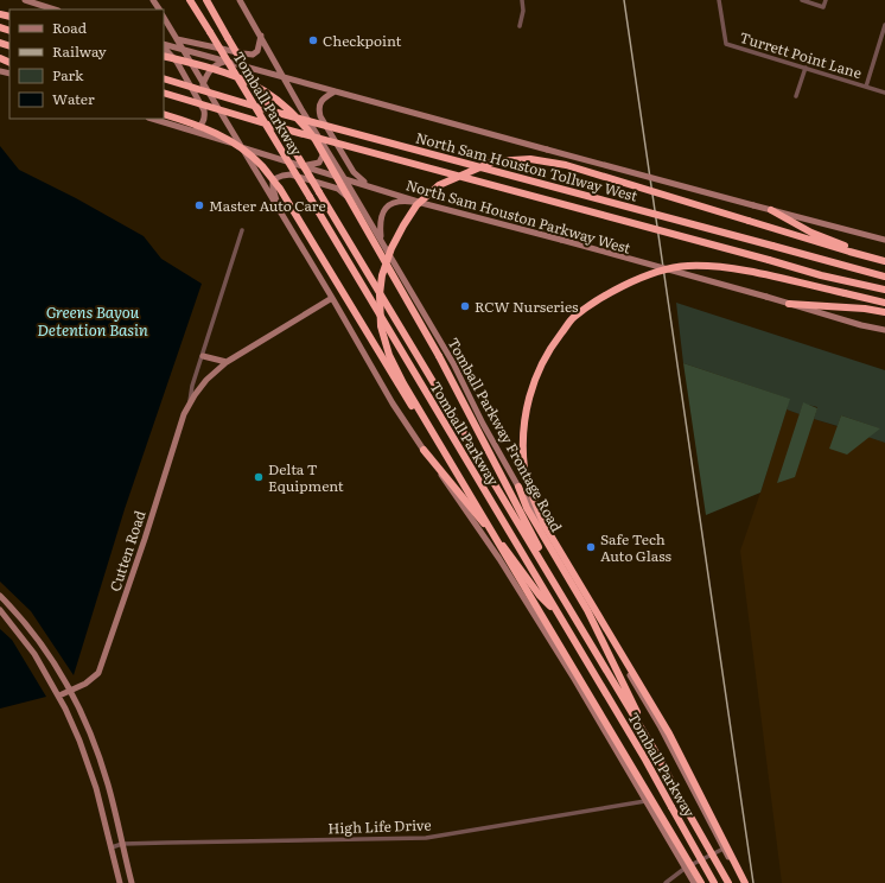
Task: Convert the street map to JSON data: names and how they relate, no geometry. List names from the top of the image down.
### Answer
{
  "streets": {
    "highway": ["Tomball Parkway", "North Sam Houston Tollway West"],
    "main road": ["North Sam Houston Parkway West", "Tomball Parkway Frontage Road", "Cutten Road"],
    "street": ["Turrett Point Lane", "High Life Drive"]
  },
  "crossings": [
    ["North Sam Houston Parkway West", "Tomball Parkway Frontage Road"]
  ],
  "water": ["Greens Bayou Detention Basin"],
  "places": [
    "Checkpoint",
    "Master Auto Care",
    "RCW Nurseries",
    "Delta T Equipment",
    "Safe Tech Auto Glass"
  ],
  "legend": [
    "Road",
    "Railway",
    "Park",
    "Water"
  ]
}
